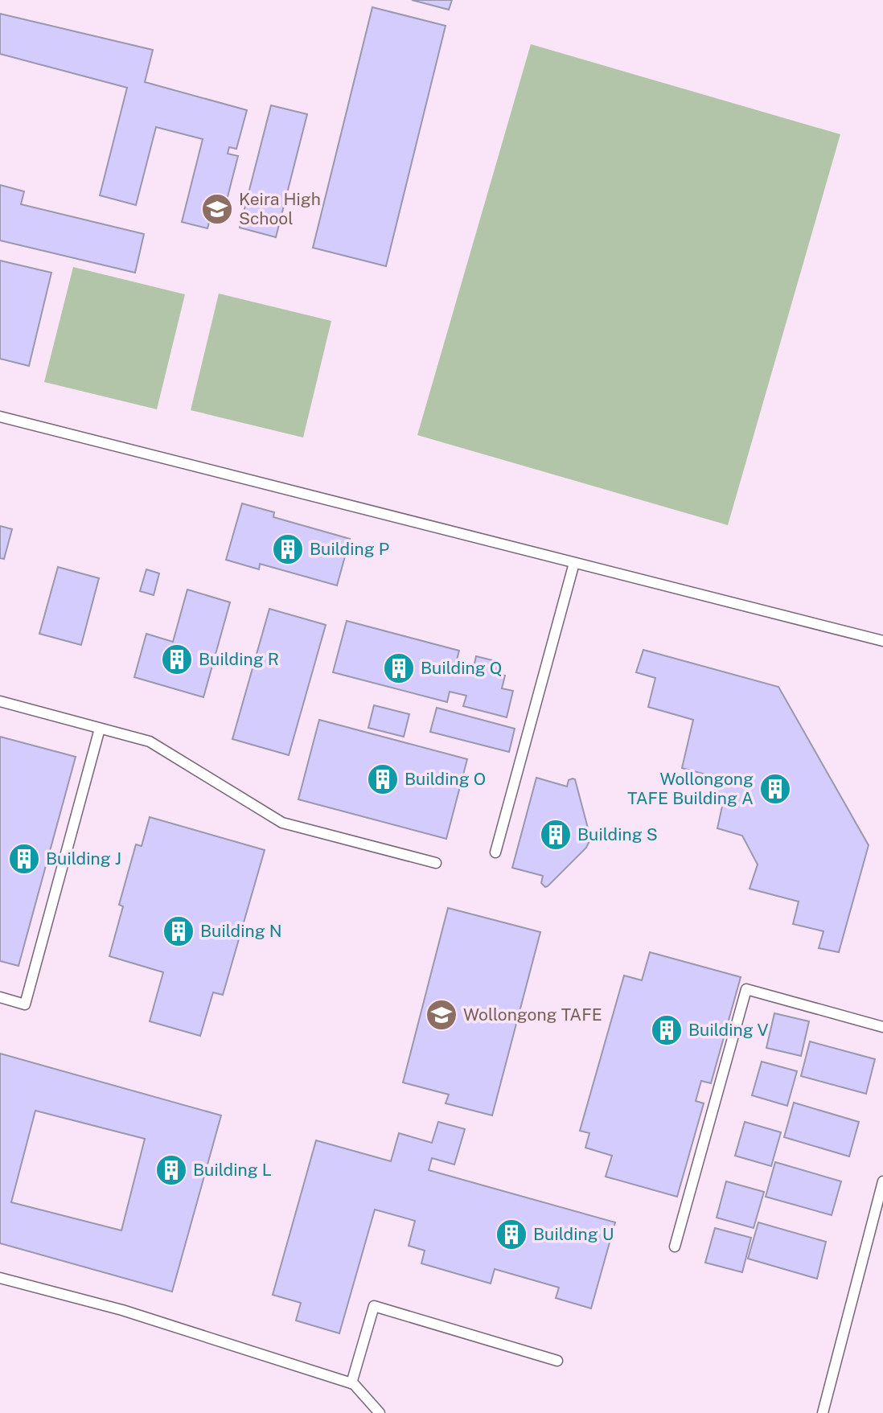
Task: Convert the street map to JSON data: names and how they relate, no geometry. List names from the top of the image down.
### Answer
{
  "places": {
    "school or university": ["Keira High School", "Wollongong TAFE"],
    "building": [
      "Building P",
      "Building R",
      "Building Q",
      "Building O",
      "Wollongong TAFE Building A",
      "Building S",
      "Building J",
      "Building N",
      "Building V",
      "Building L",
      "Building U"
    ]
  }
}
